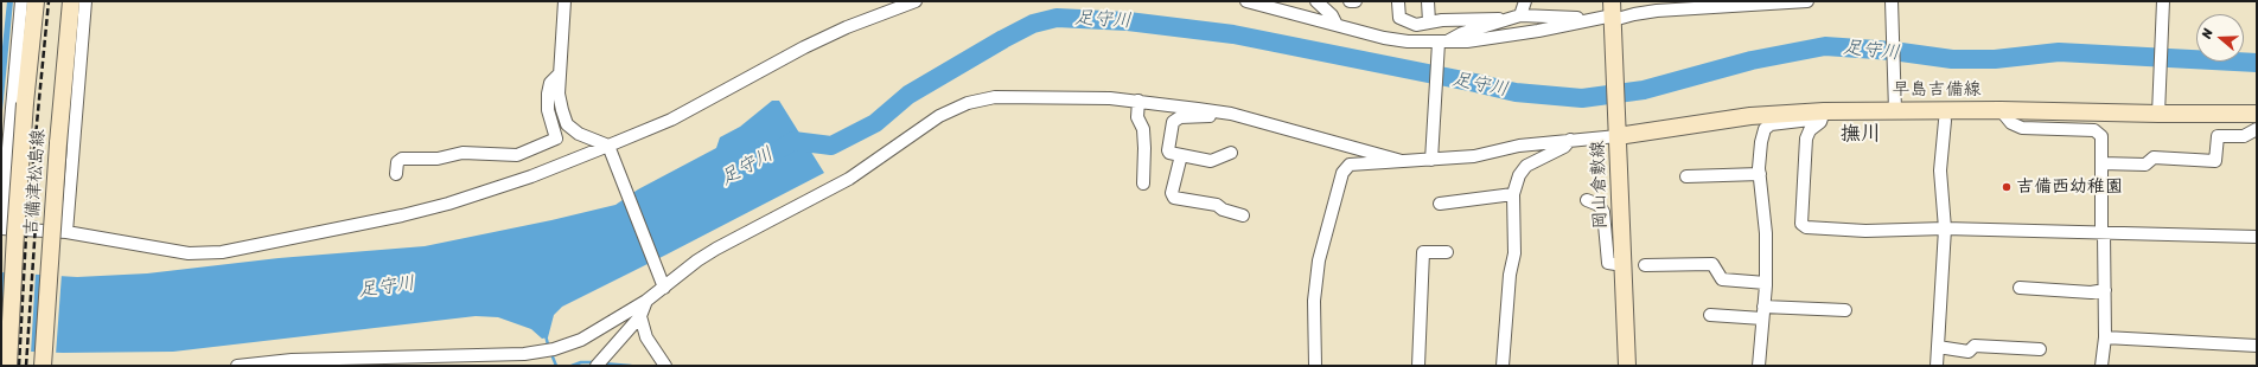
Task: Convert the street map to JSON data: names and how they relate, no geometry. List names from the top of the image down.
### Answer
{
  "streets": {
    "main road": ["早島吉備線", "吉備津松島線", "岡山倉敷線"]
  },
  "crossings": [
    ["早島吉備線", "岡山倉敷線"]
  ],
  "districts": ["撫川"],
  "water": ["足守川"],
  "places": ["吉備西幼稚園"],
  "north": "left"
}
